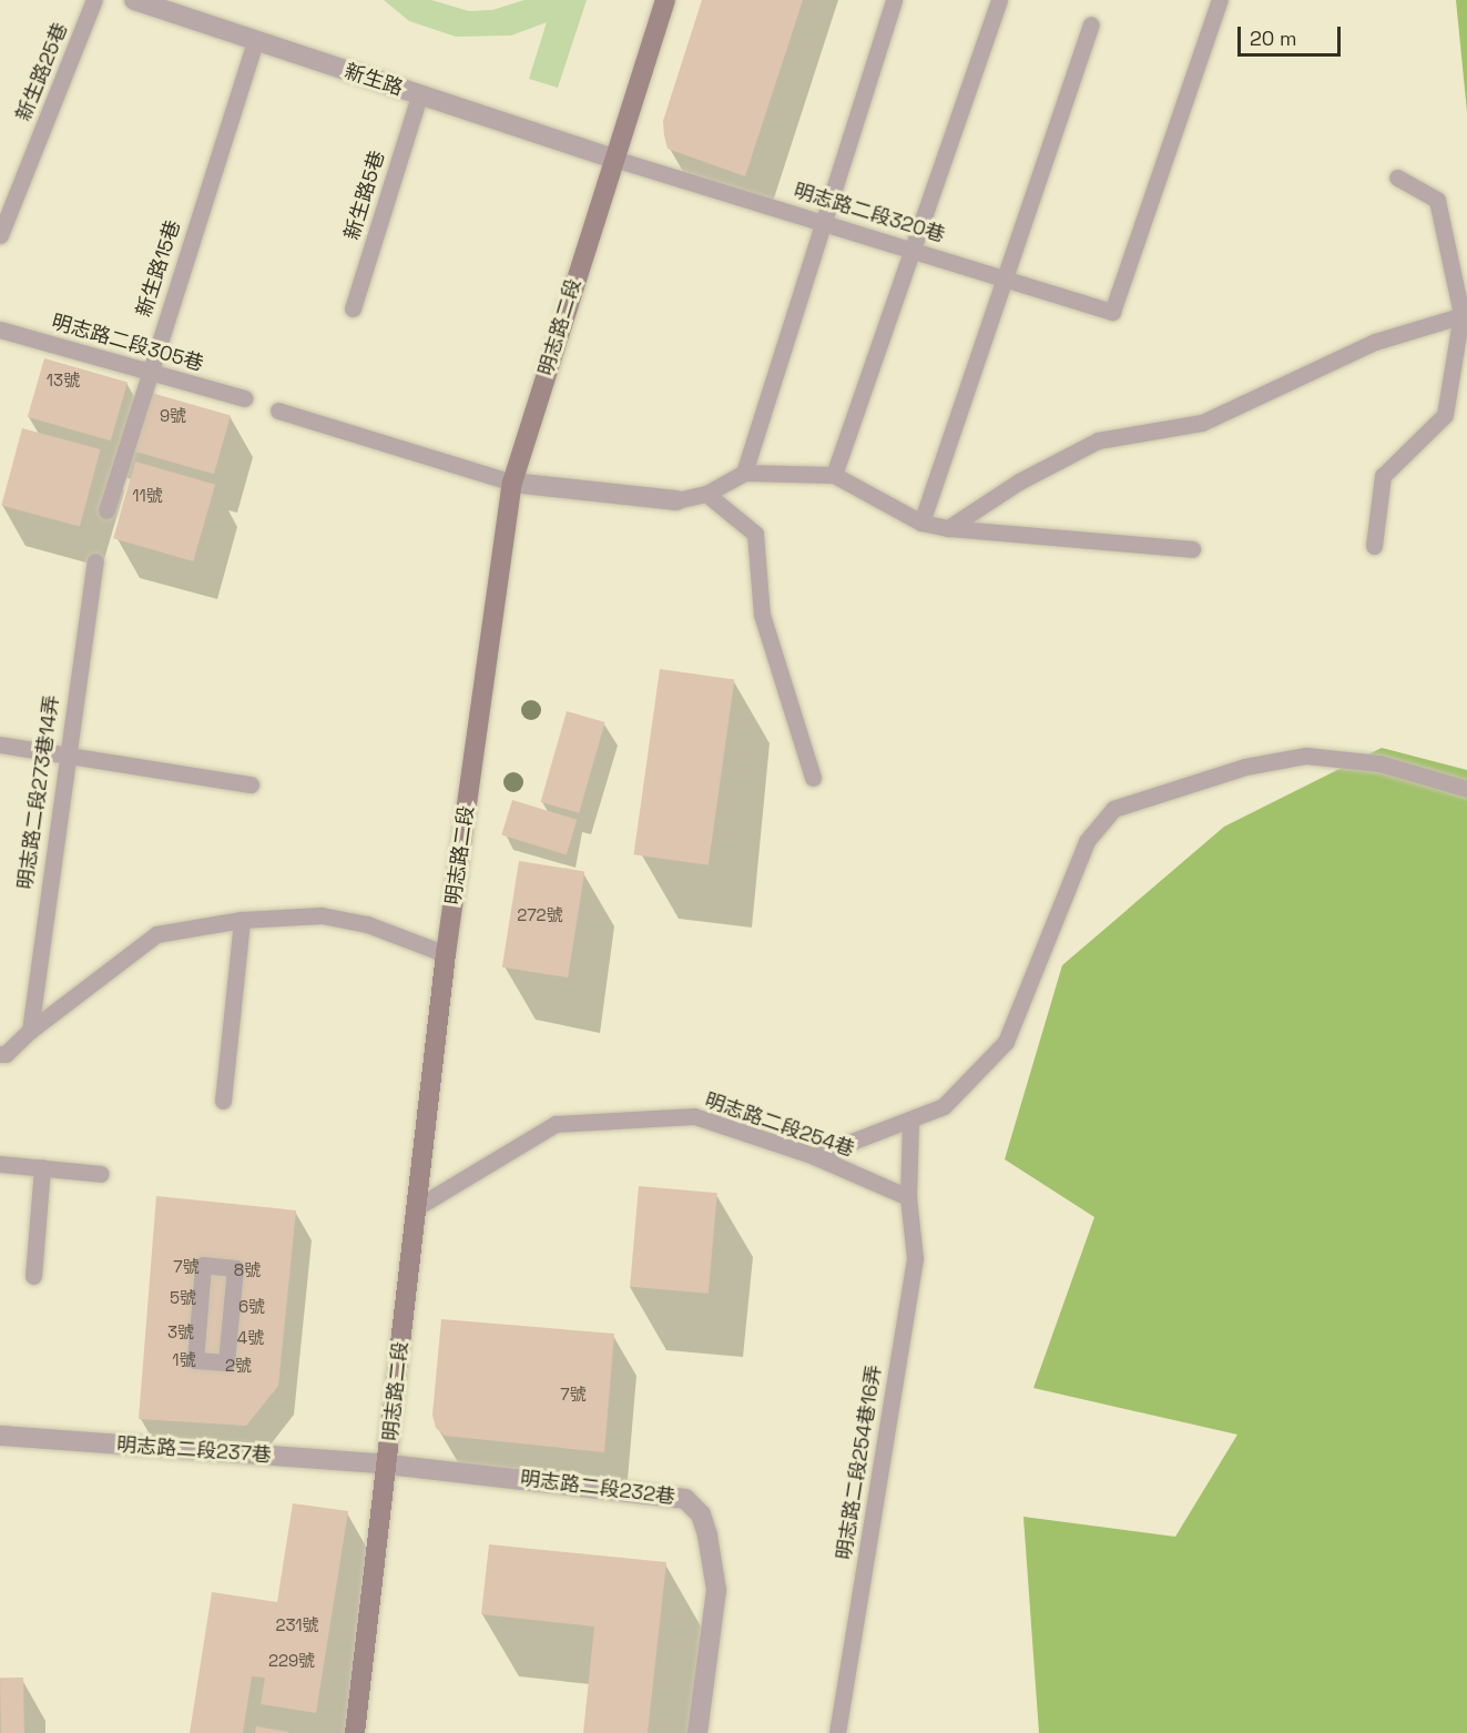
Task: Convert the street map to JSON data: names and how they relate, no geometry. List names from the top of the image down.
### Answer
{
  "streets": {
    "main road": ["明志路二段"],
    "street": ["新生路", "明志路二段237巷", "明志路二段232巷"],
    "lane": [
      "新生路25巷",
      "新生路5巷",
      "明志路二段320巷",
      "新生路15巷",
      "明志路二段305巷",
      "明志路二段273巷14弄",
      "明志路二段254巷",
      "明志路二段254巷16弄"
    ]
  },
  "crossings": [
    ["新生路", "新生路5巷"],
    ["新生路", "明志路二段320巷"],
    ["新生路", "新生路15巷"],
    ["新生路", "明志路二段"],
    ["明志路二段320巷", "明志路二段"],
    ["新生路15巷", "明志路二段305巷"],
    ["明志路二段", "明志路二段254巷"],
    ["明志路二段", "明志路二段237巷"],
    ["明志路二段", "明志路二段232巷"],
    ["明志路二段254巷", "明志路二段254巷16弄"],
    ["明志路二段237巷", "明志路二段232巷"]
  ],
  "house_numbers": [
    "13號",
    "9號",
    "11號",
    "272號",
    "7號",
    "8號",
    "5號",
    "6號",
    "3號",
    "4號",
    "1號",
    "2號",
    "7號",
    "231號",
    "229號"
  ],
  "scale_bar": "20 m"
}
